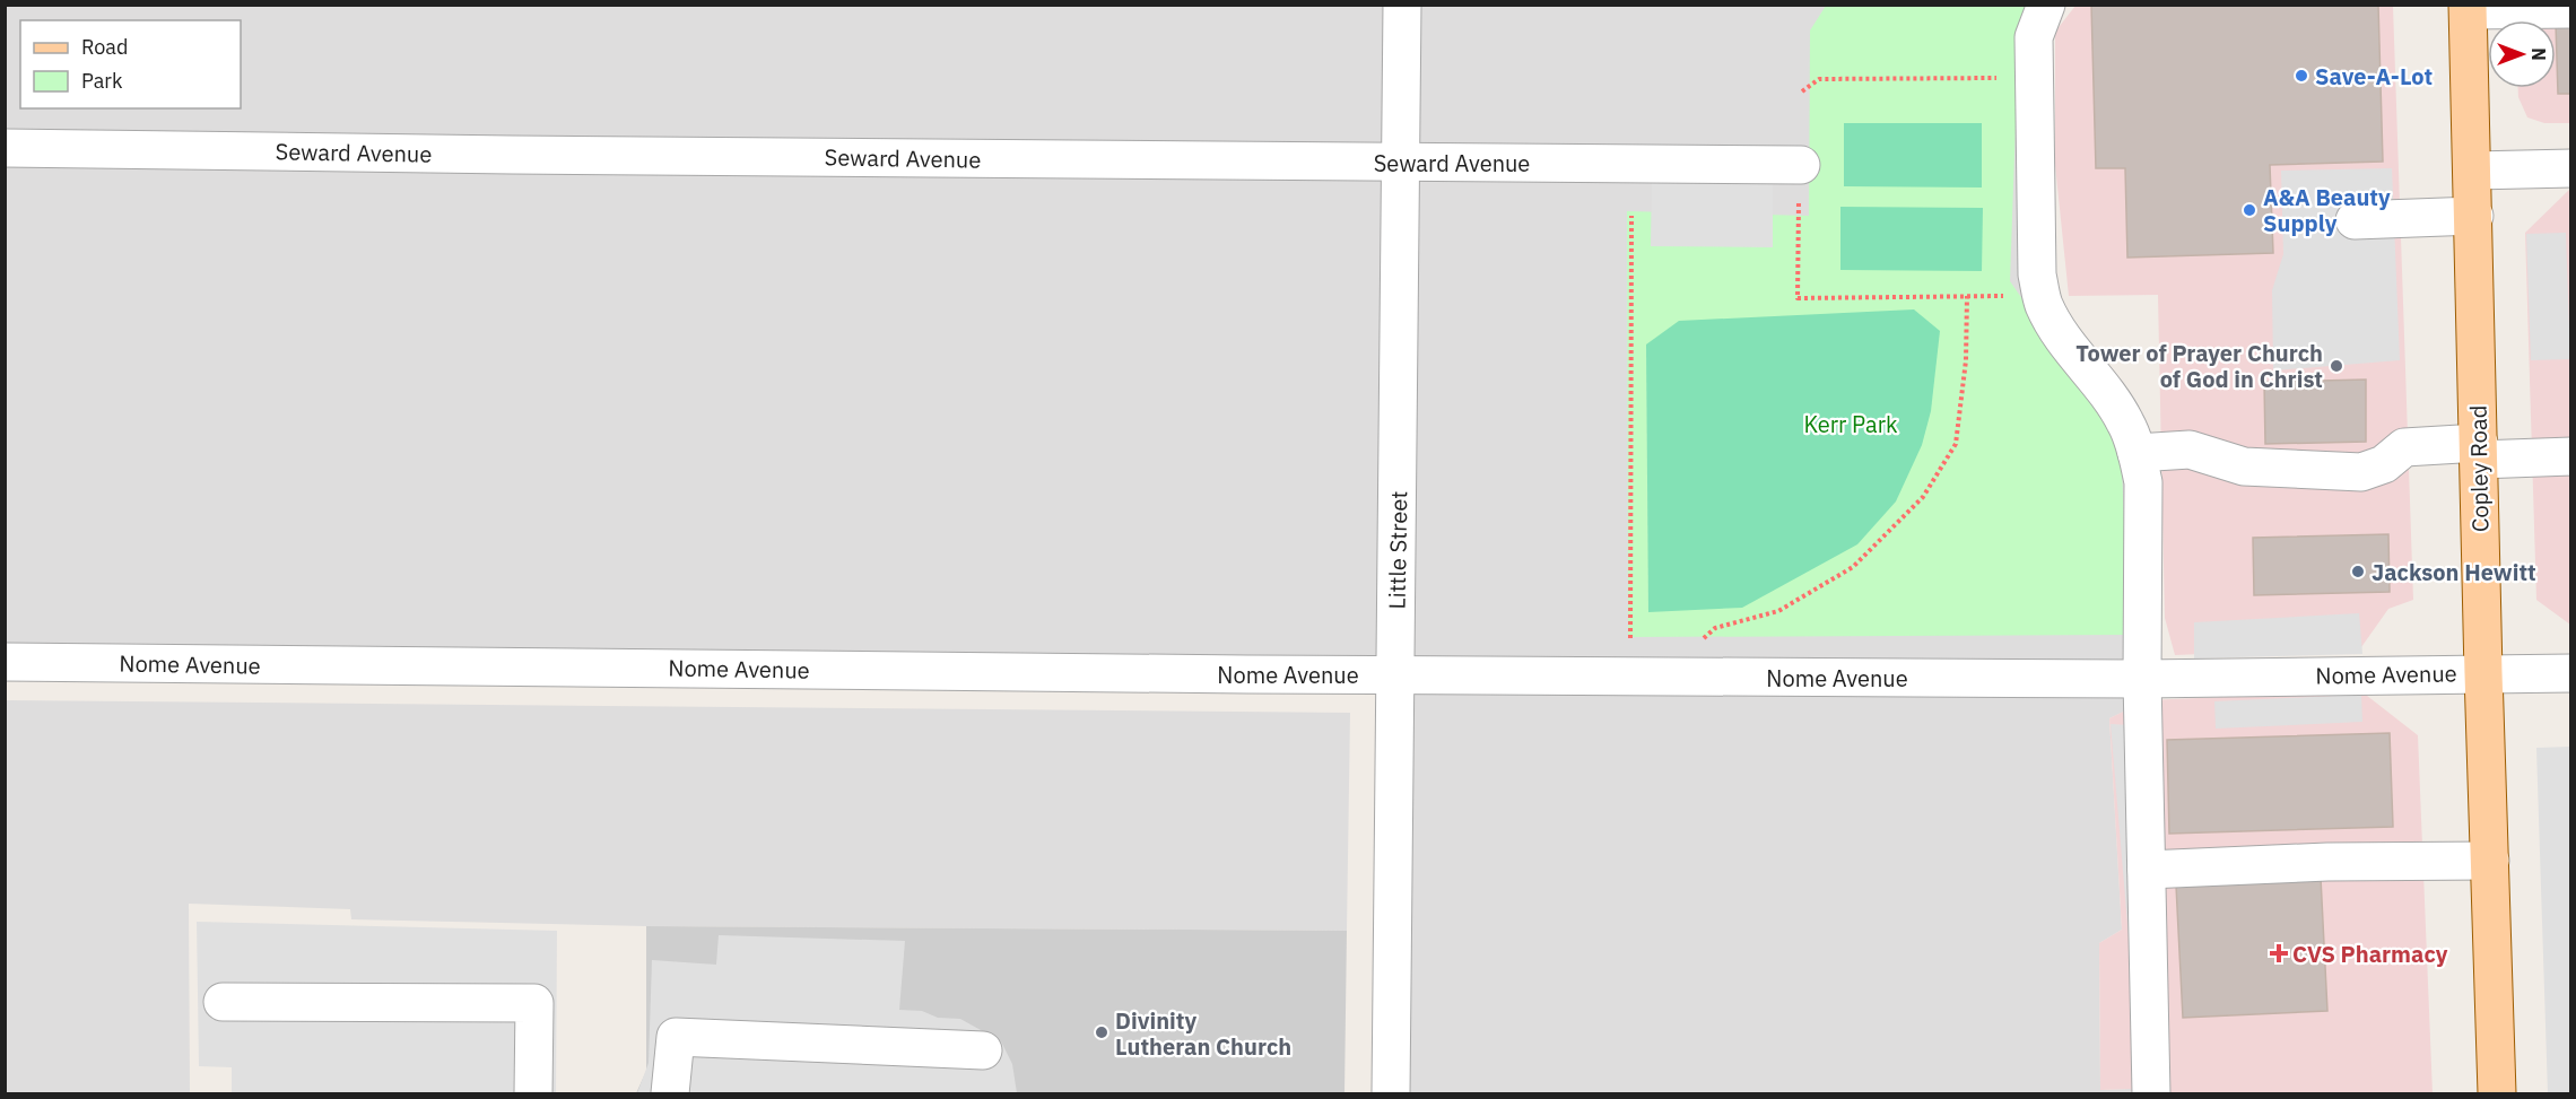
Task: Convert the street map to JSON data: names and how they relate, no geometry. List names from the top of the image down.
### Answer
{
  "streets": {
    "main road": ["Copley Road"],
    "street": ["Seward Avenue", "Little Street", "Nome Avenue"]
  },
  "crossings": [
    ["Seward Avenue", "Little Street"],
    ["Copley Road", "Nome Avenue"],
    ["Little Street", "Nome Avenue"]
  ],
  "parks": ["Kerr Park"],
  "places": {
    "other": [
      "Save-A-Lot",
      "A&A Beauty Supply",
      "Tower of Prayer Church of God in Christ",
      "Jackson Hewitt",
      "Divinity Lutheran Church"
    ],
    "health": ["CVS Pharmacy"]
  },
  "legend": ["Road", "Park"],
  "north": "right"
}
